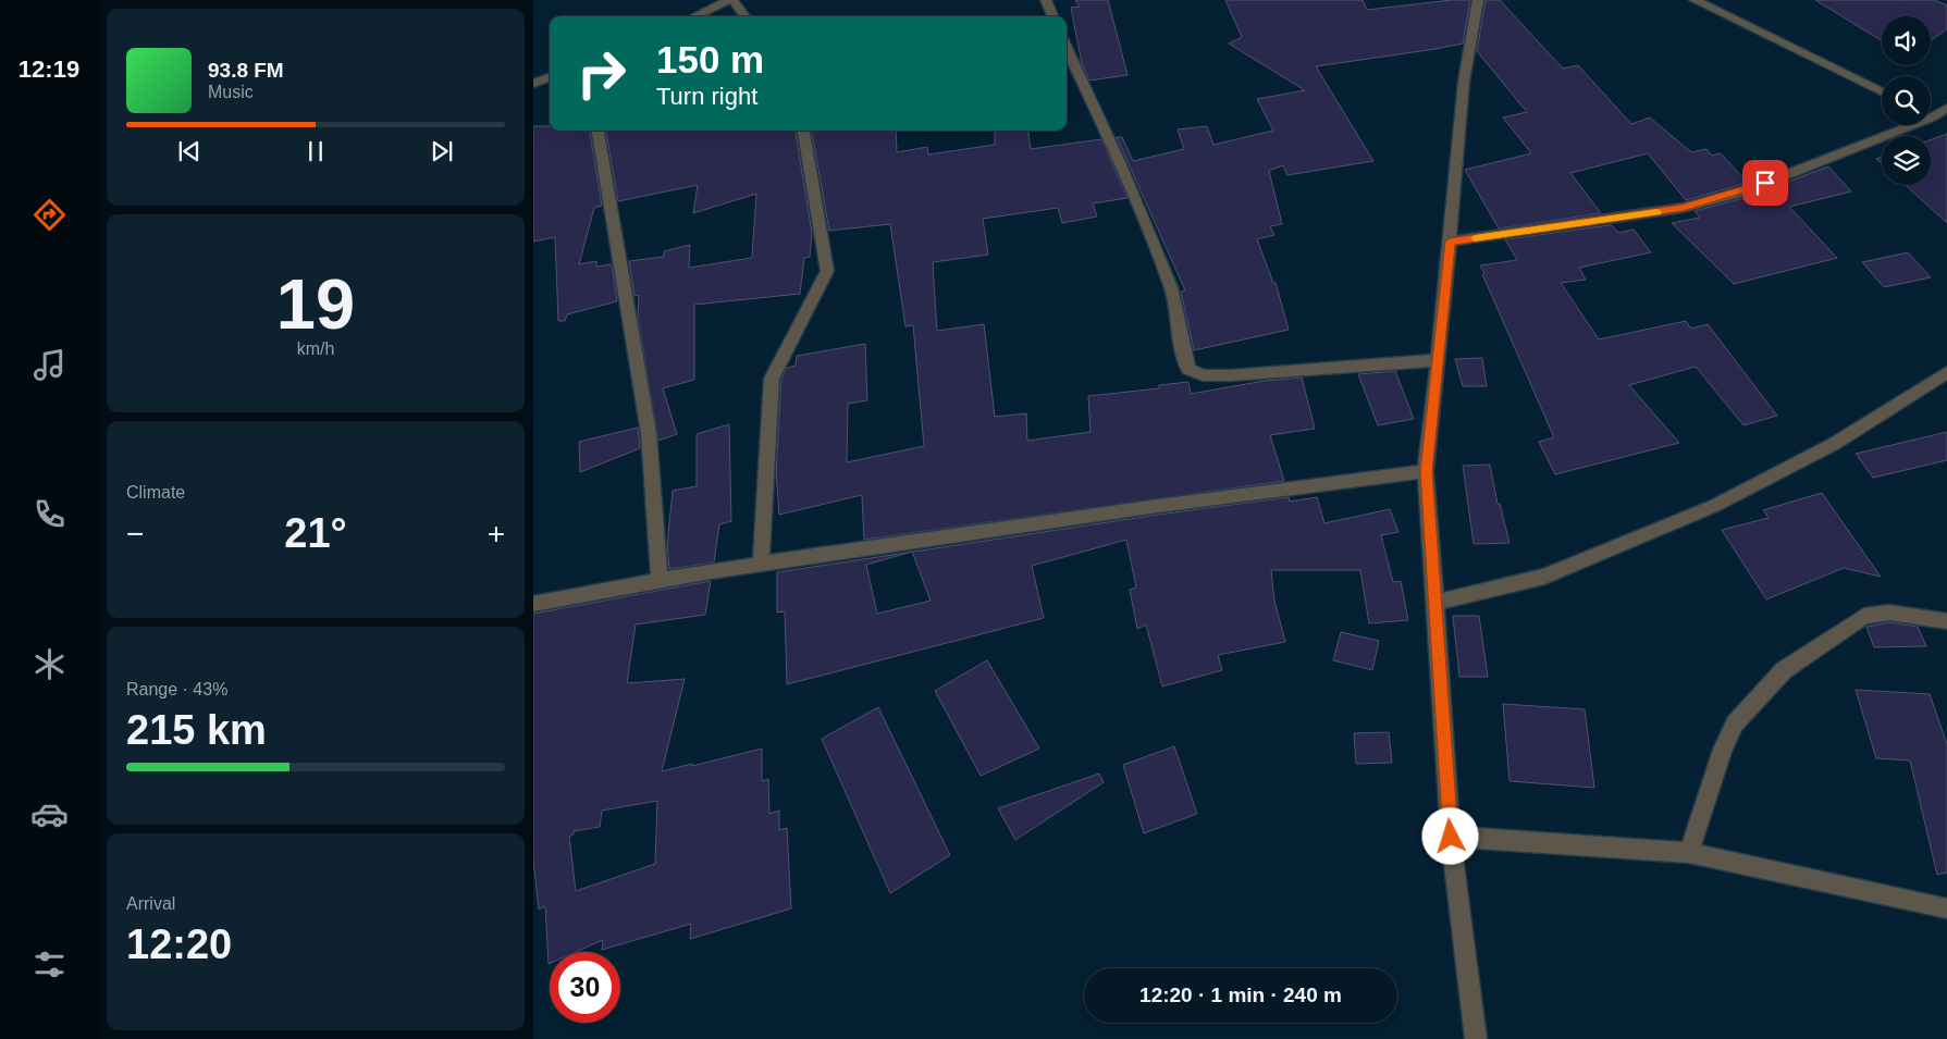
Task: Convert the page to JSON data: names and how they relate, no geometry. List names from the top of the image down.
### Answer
{
  "page": {
    "tabs": "12:19",
    "turn": ["150 m", "Turn right"],
    "song": ["93.8 FM", "Music"],
    "tile": [
      ["19", "km/h"],
      "Climate",
      ["Range · 43%", "215 km"],
      ["Arrival", "12:20"]
    ],
    "heat": ["−", "21°", "+"],
    "limit": "30",
    "trip": "12:20 · 1 min · 240 m"
  }
}
